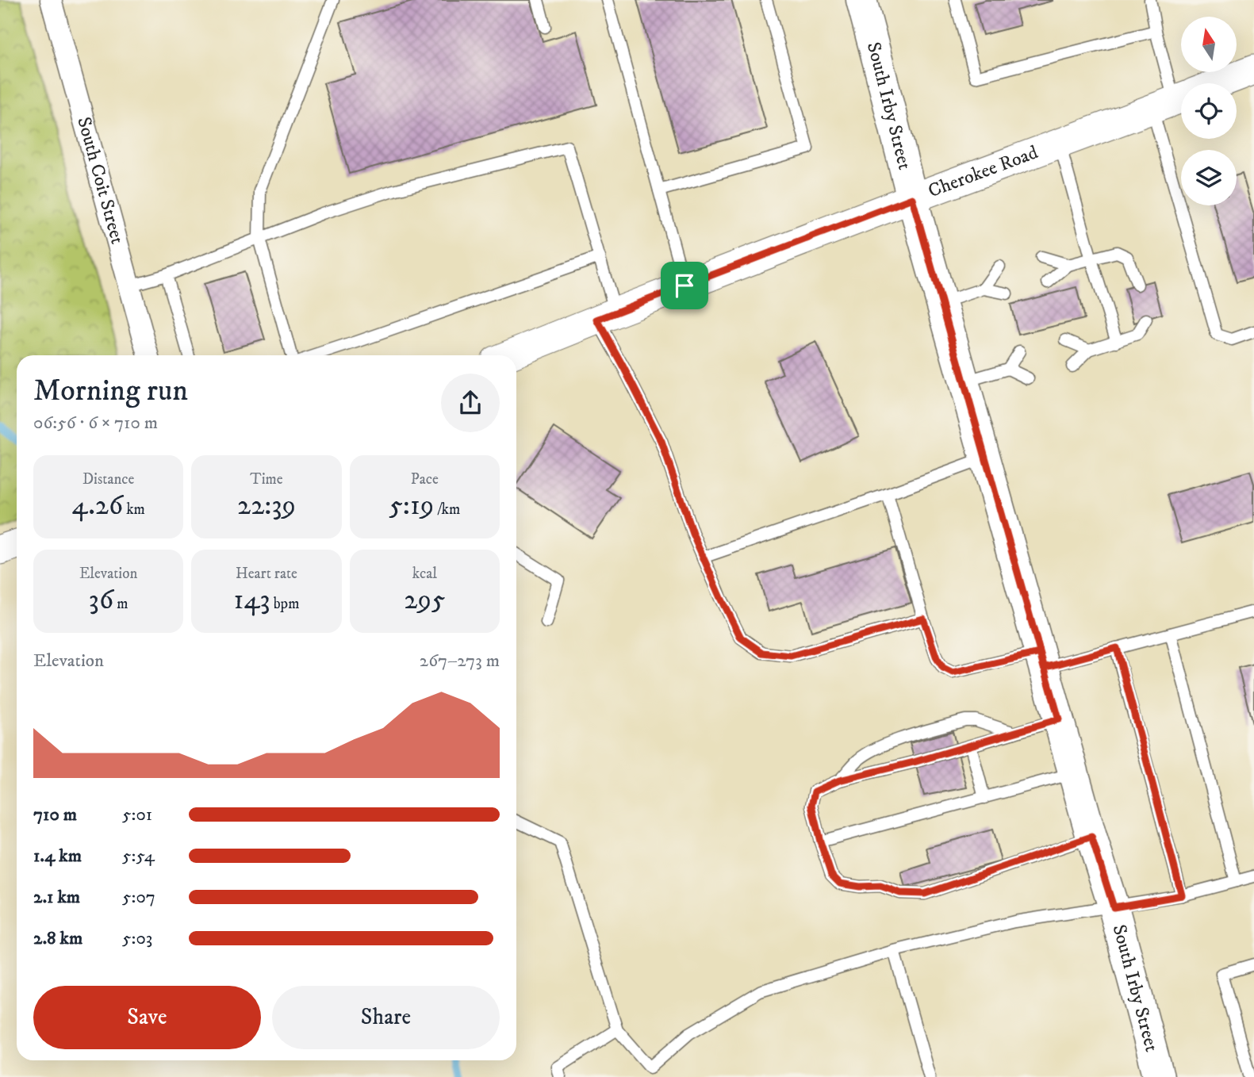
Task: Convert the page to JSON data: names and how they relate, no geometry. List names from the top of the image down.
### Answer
{
  "streets": {
    "main road": ["South Irby Street"],
    "street": ["Cherokee Road", "South Coit Street"]
  },
  "crossings": [
    ["South Irby Street", "Cherokee Road"]
  ],
  "north": "top",
  "page": {
    "heading": ["Morning run", "06:56 · 6 × 710 m"],
    "stats": [
      ["Distance", "4.26 km"],
      ["Time", "22:39"],
      ["Pace", "5:19 /km"],
      ["Elevation", "36 m"],
      ["Heart rate", "143 bpm"],
      ["kcal", "295"]
    ],
    "chart": ["Elevation", "267–273 m"],
    "list": [
      {
        "name": "710 m",
        "note": "5:01"
      },
      {
        "name": "1.4 km",
        "note": "5:54"
      },
      {
        "name": "2.1 km",
        "note": "5:07"
      },
      {
        "name": "2.8 km",
        "note": "5:03"
      }
    ],
    "buttons": ["Save", "Share"]
  }
}
